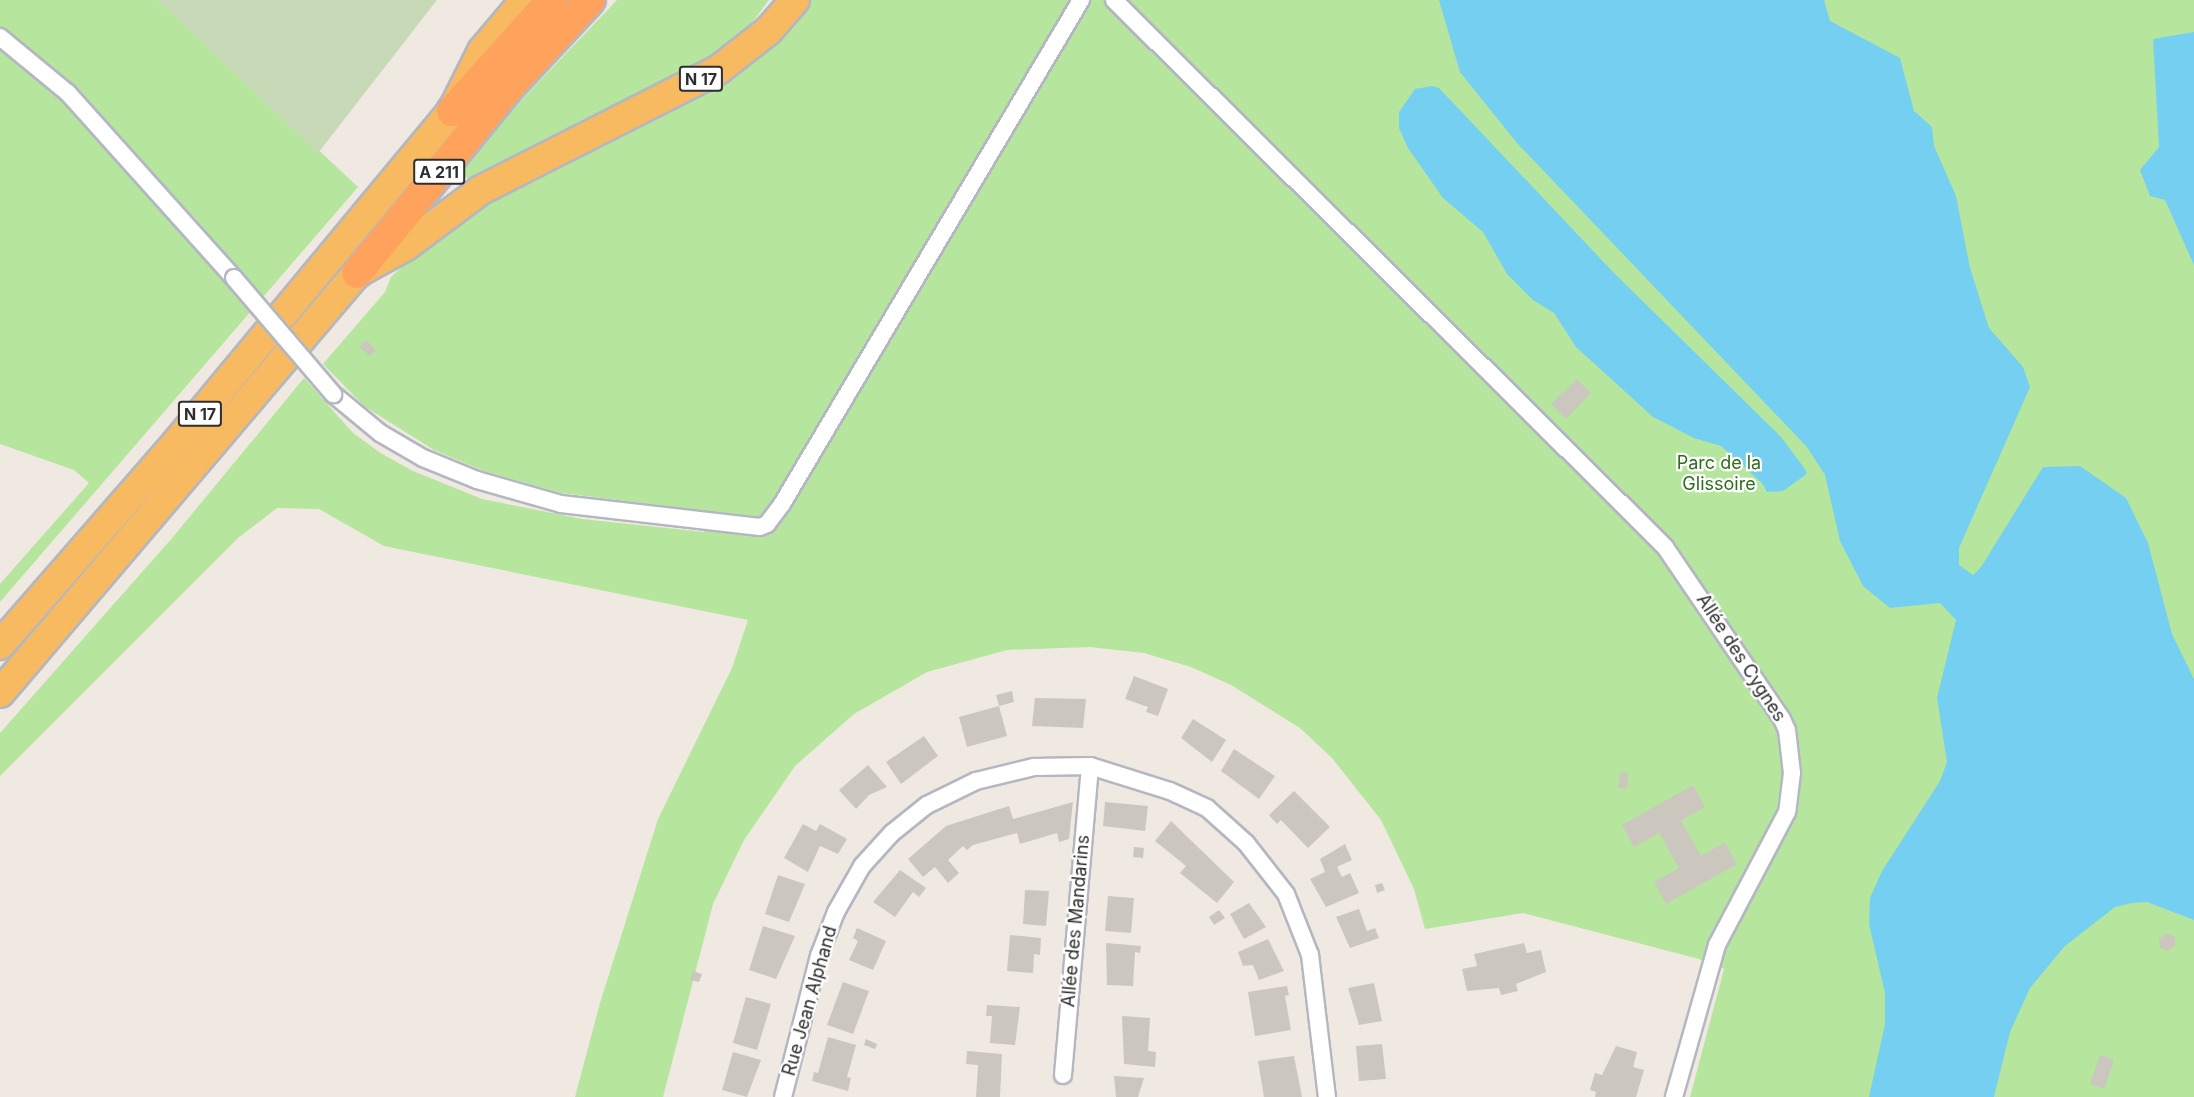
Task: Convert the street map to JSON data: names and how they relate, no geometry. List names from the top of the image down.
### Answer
{
  "streets": {
    "highway": ["N 17", "A 211"],
    "street": ["Allée des Cygnes", "Allée des Mandarins", "Rue Jean Alphand"]
  },
  "crossings": [
    ["N 17", "A 211"],
    ["Allée des Mandarins", "Rue Jean Alphand"]
  ],
  "parks": ["Parc de la Glissoire"]
}
